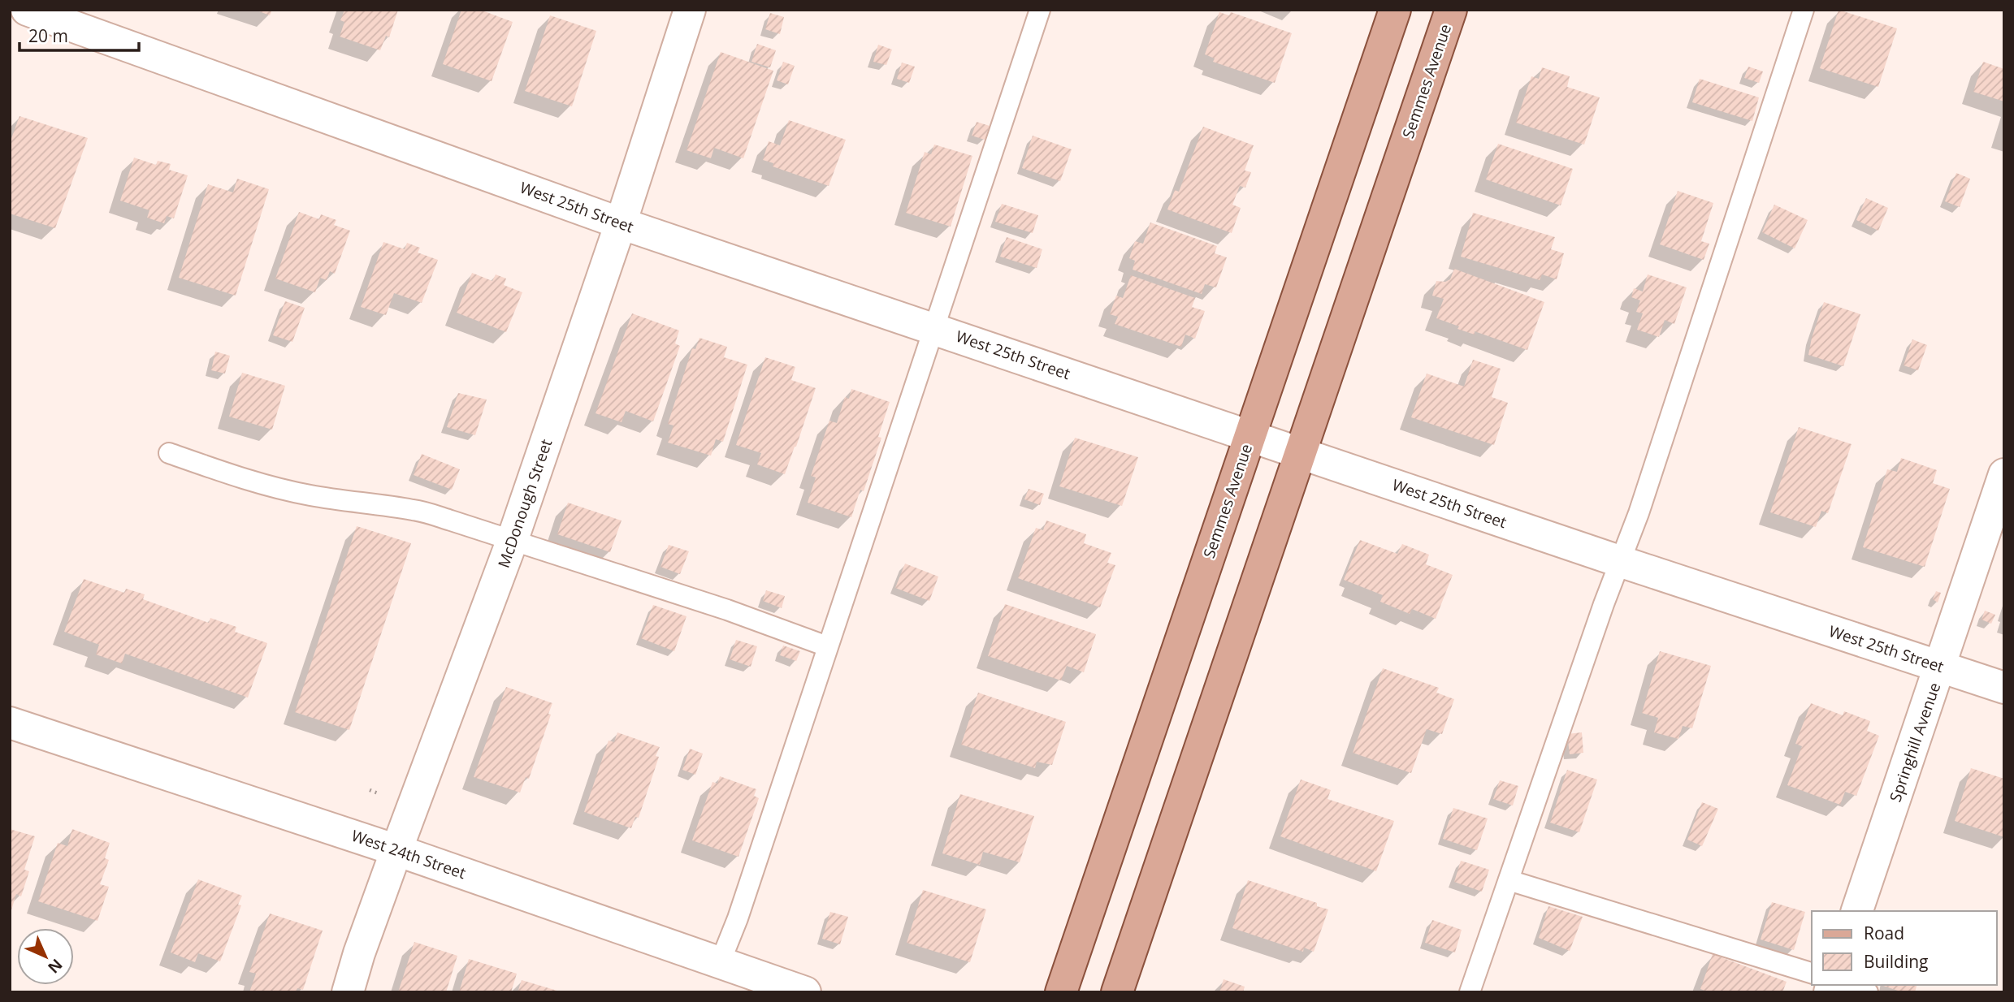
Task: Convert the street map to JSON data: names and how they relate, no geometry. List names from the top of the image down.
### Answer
{
  "streets": {
    "main road": ["Semmes Avenue"],
    "street": [
      "West 25th Street",
      "McDonough Street",
      "Springhill Avenue",
      "West 24th Street"
    ]
  },
  "crossings": [
    ["Semmes Avenue", "West 25th Street"],
    ["West 25th Street", "McDonough Street"],
    ["West 25th Street", "Springhill Avenue"],
    ["McDonough Street", "West 24th Street"]
  ],
  "legend": ["Road", "Building"],
  "scale_bar": "20 m",
  "north": "bottom right"
}
